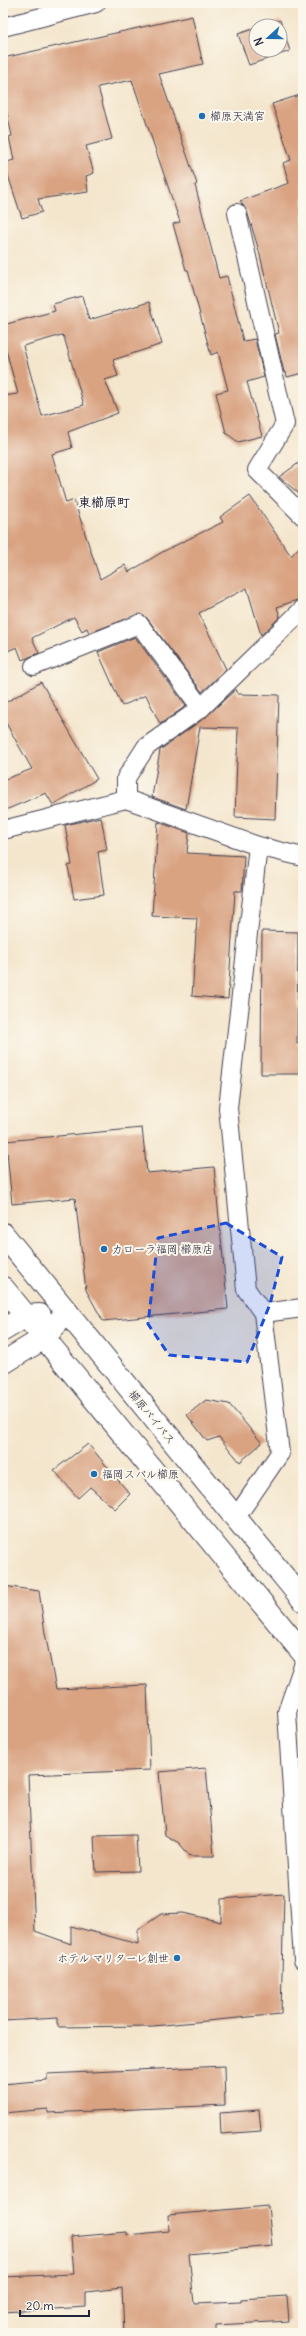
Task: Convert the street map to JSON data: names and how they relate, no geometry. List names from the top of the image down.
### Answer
{
  "streets": {
    "street": ["櫛原バイパス"]
  },
  "districts": ["東櫛原町"],
  "places": [
    "櫛原天満宮",
    "カローラ福岡 櫛原店",
    "福岡スバル櫛原",
    "ホテル マリターレ創世"
  ],
  "scale_bar": "20 m",
  "north": "left"
}
